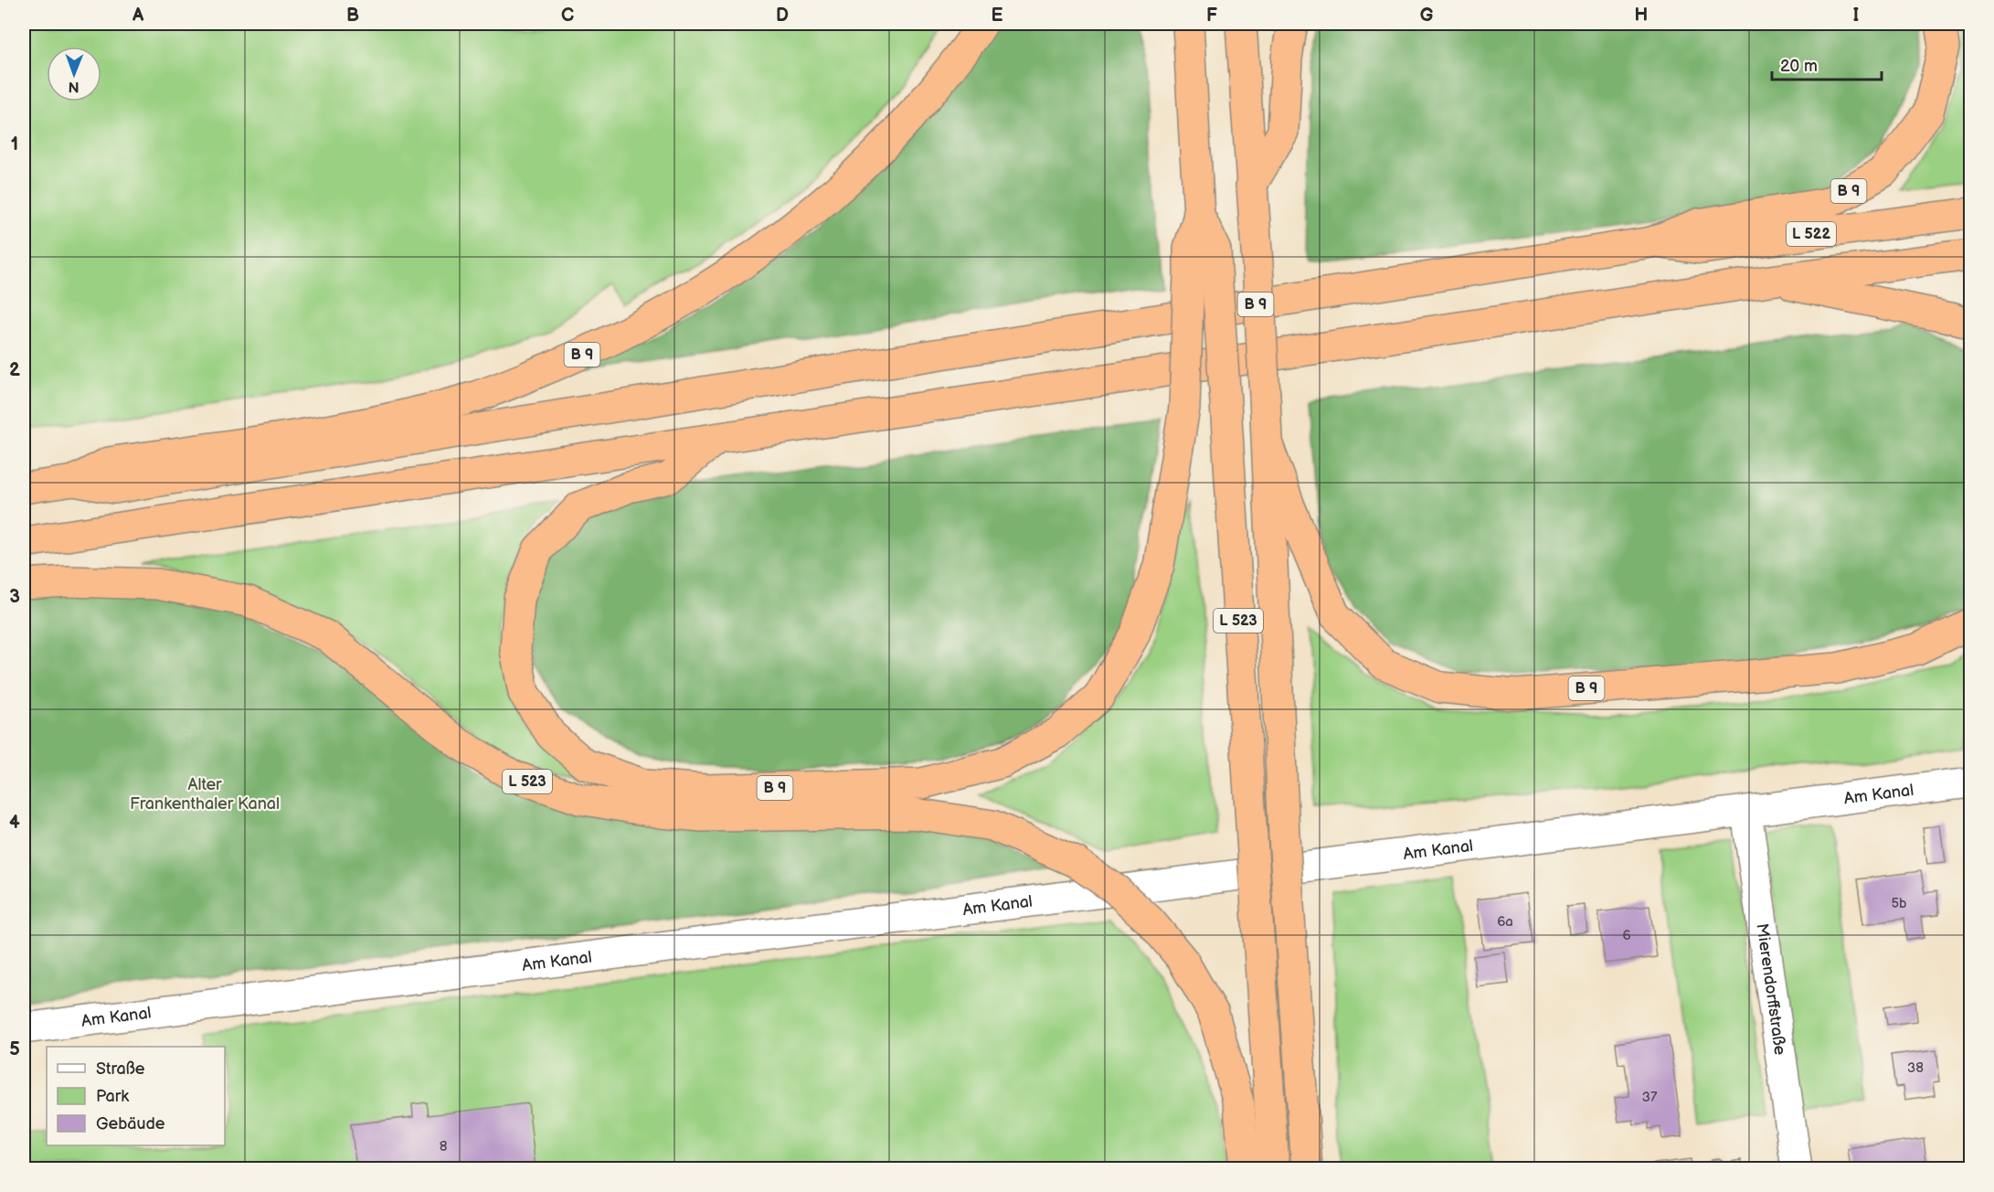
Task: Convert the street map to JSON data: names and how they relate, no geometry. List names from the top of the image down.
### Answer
{
  "streets": {
    "highway": ["B 9", "L 522", "L 523"],
    "street": ["Am Kanal", "Mierendorffstraße"]
  },
  "crossings": [
    ["B 9", "L 522"],
    ["B 9", "L 523"],
    ["Am Kanal", "Mierendorffstraße"]
  ],
  "parks": ["Alter Frankenthaler Kanal"],
  "house_numbers": [
    "5b",
    "6a",
    "6",
    "38",
    "37",
    "8"
  ],
  "legend": ["Straße", "Park", "Gebäude"],
  "scale_bar": "20 m",
  "north": "bottom",
  "grid": {
    "columns": [
      "A",
      "B",
      "C",
      "D",
      "E",
      "F",
      "G",
      "H",
      "I"
    ],
    "rows": [
      "1",
      "2",
      "3",
      "4",
      "5"
    ]
  }
}
